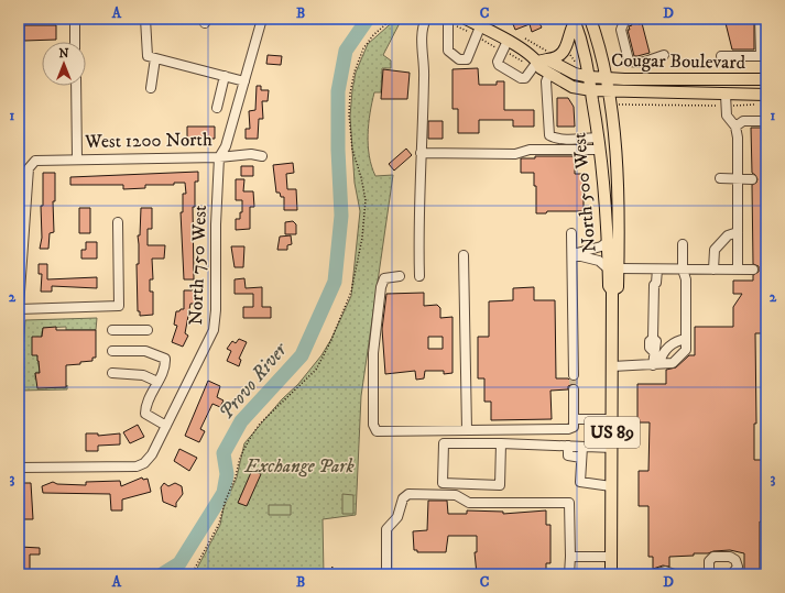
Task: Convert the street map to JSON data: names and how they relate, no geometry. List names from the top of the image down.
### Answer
{
  "streets": {
    "main road": ["Cougar Boulevard", "North 500 West", "US 89"],
    "street": ["West 1200 North", "North 750 West"]
  },
  "crossings": [
    ["Cougar Boulevard", "North 500 West"],
    ["Cougar Boulevard", "US 89"],
    ["West 1200 North", "North 750 West"],
    ["North 500 West", "US 89"]
  ],
  "water": ["Provo River"],
  "parks": ["Exchange Park"],
  "north": "top",
  "grid": {
    "columns": [
      "A",
      "B",
      "C",
      "D"
    ],
    "rows": ["1", "2", "3"]
  }
}
